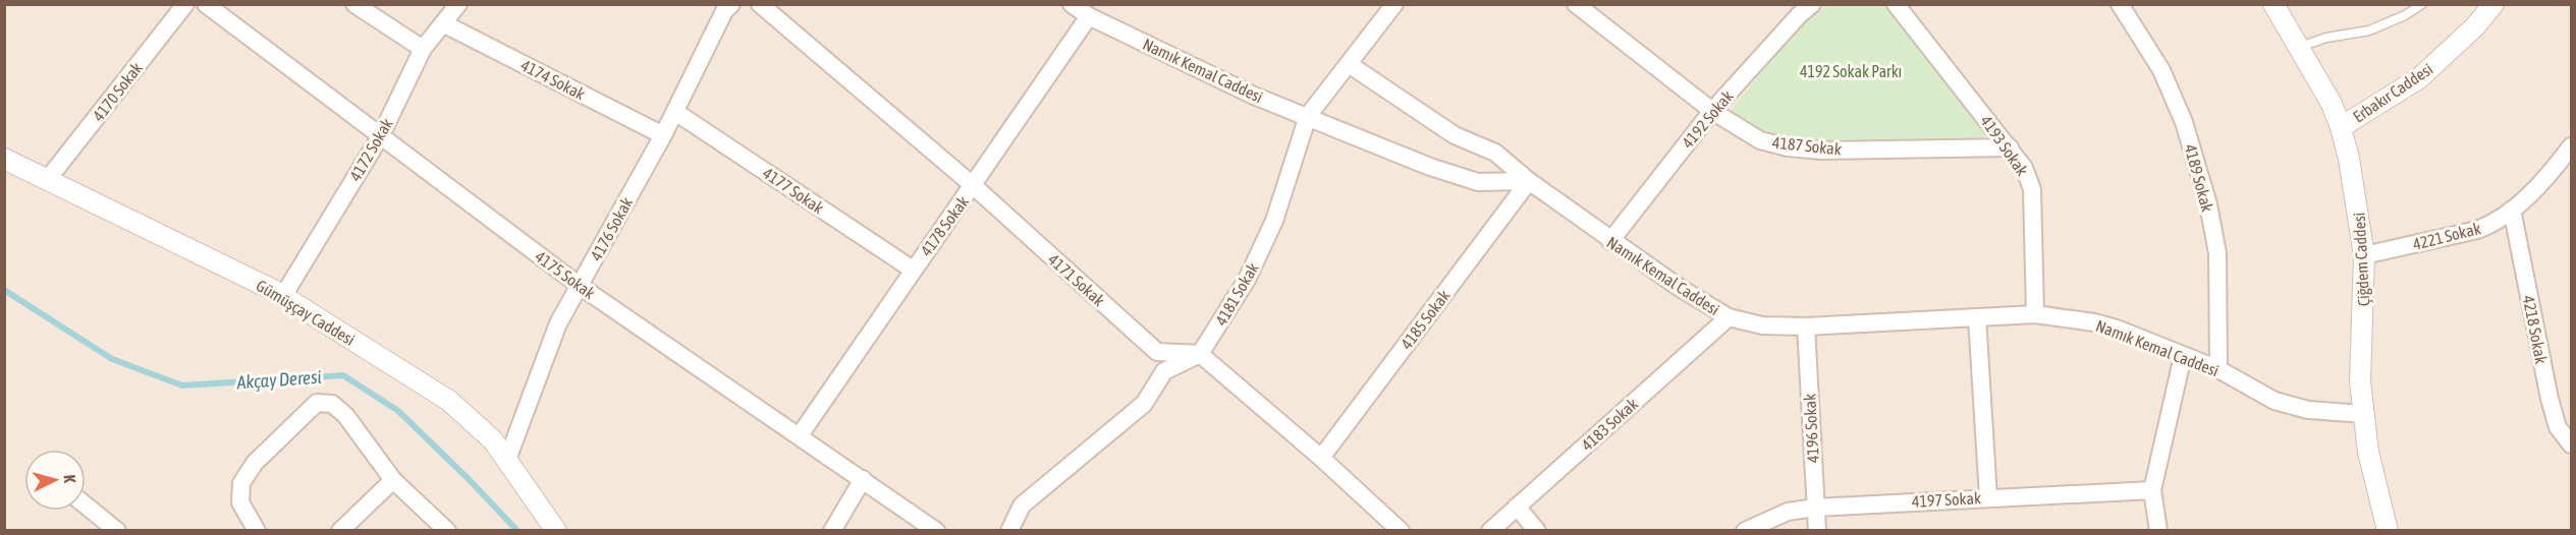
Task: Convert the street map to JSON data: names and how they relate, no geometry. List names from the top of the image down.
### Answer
{
  "streets": {
    "street": [
      "Namık Kemal Caddesi",
      "4174 Sokak",
      "4170 Sokak",
      "Erbakır Caddesi",
      "4192 Sokak",
      "4187 Sokak",
      "4193 Sokak",
      "4172 Sokak",
      "4189 Sokak",
      "4177 Sokak",
      "4178 Sokak",
      "4176 Sokak",
      "4221 Sokak",
      "Çiğdem Caddesi",
      "4175 Sokak",
      "4171 Sokak",
      "4181 Sokak",
      "Gümüşçay Caddesi",
      "4185 Sokak",
      "4218 Sokak",
      "4183 Sokak",
      "4196 Sokak",
      "4197 Sokak"
    ]
  },
  "crossings": [
    ["Namık Kemal Caddesi", "4192 Sokak"],
    ["Namık Kemal Caddesi", "4193 Sokak"],
    ["Namık Kemal Caddesi", "4189 Sokak"],
    ["Namık Kemal Caddesi", "4178 Sokak"],
    ["Namık Kemal Caddesi", "Çiğdem Caddesi"],
    ["Namık Kemal Caddesi", "4181 Sokak"],
    ["Namık Kemal Caddesi", "4185 Sokak"],
    ["Namık Kemal Caddesi", "4183 Sokak"],
    ["Namık Kemal Caddesi", "4196 Sokak"],
    ["4174 Sokak", "4172 Sokak"],
    ["4174 Sokak", "4176 Sokak"],
    ["4170 Sokak", "Gümüşçay Caddesi"],
    ["Erbakır Caddesi", "Çiğdem Caddesi"],
    ["4192 Sokak", "4187 Sokak"],
    ["4187 Sokak", "4193 Sokak"],
    ["4172 Sokak", "4175 Sokak"],
    ["4172 Sokak", "Gümüşçay Caddesi"],
    ["4177 Sokak", "4178 Sokak"],
    ["4177 Sokak", "4176 Sokak"],
    ["4178 Sokak", "4175 Sokak"],
    ["4178 Sokak", "4171 Sokak"],
    ["4176 Sokak", "4175 Sokak"],
    ["4176 Sokak", "Gümüşçay Caddesi"],
    ["4221 Sokak", "Çiğdem Caddesi"],
    ["4221 Sokak", "4218 Sokak"],
    ["4171 Sokak", "4181 Sokak"],
    ["4196 Sokak", "4197 Sokak"]
  ],
  "water": ["Akçay Deresi"],
  "parks": ["4192 Sokak Parkı"],
  "north": "right"
}
